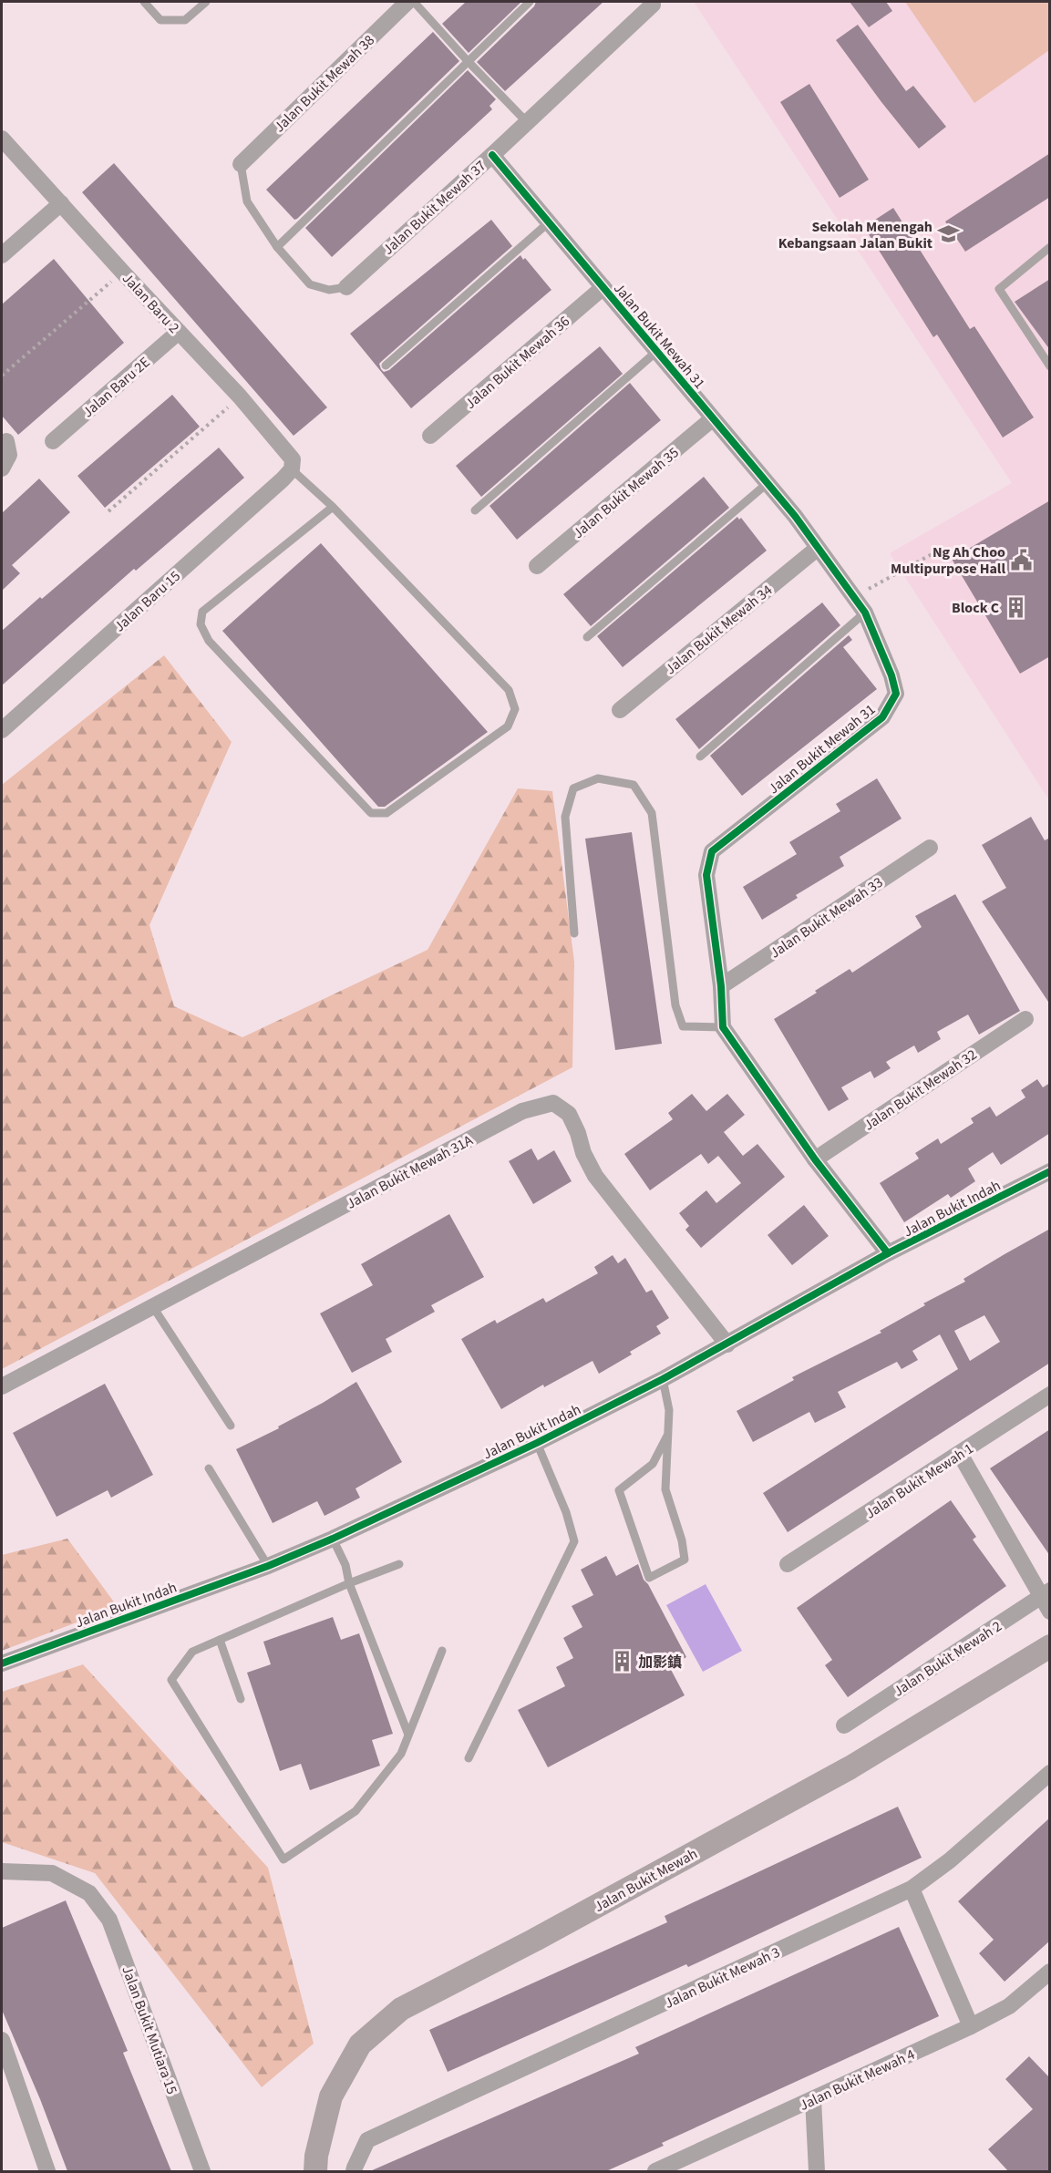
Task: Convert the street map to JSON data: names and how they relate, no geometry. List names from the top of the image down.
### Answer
{
  "streets": {
    "street": [
      "Jalan Bukit Mewah 38",
      "Jalan Bukit Mewah 37",
      "Jalan Baru 2",
      "Jalan Bukit Mewah 31",
      "Jalan Bukit Mewah 36",
      "Jalan Baru 2E",
      "Jalan Bukit Mewah 35",
      "Jalan Baru 15",
      "Jalan Bukit Mewah 34",
      "Jalan Bukit Mewah 33",
      "Jalan Bukit Mewah 32",
      "Jalan Bukit Mewah 31A",
      "Jalan Bukit Indah",
      "Jalan Bukit Mewah 1",
      "Jalan Bukit Mewah 2",
      "Jalan Bukit Mewah",
      "Jalan Bukit Mewah 3",
      "Jalan Bukit Mutiara 15",
      "Jalan Bukit Mewah 4"
    ]
  },
  "crossings": [
    ["Jalan Bukit Mewah 38", "Jalan Bukit Mewah 37"],
    ["Jalan Bukit Mewah 37", "Jalan Bukit Mewah 31"],
    ["Jalan Baru 2", "Jalan Baru 2E"],
    ["Jalan Baru 2", "Jalan Baru 15"],
    ["Jalan Bukit Mewah 31", "Jalan Bukit Mewah 36"],
    ["Jalan Bukit Mewah 31", "Jalan Bukit Mewah 35"],
    ["Jalan Bukit Mewah 31", "Jalan Bukit Mewah 34"],
    ["Jalan Bukit Mewah 31", "Jalan Bukit Mewah 33"],
    ["Jalan Bukit Mewah 31A", "Jalan Bukit Indah"]
  ],
  "places": {
    "school or university": ["Sekolah Menengah Kebangsaan Jalan Bukit"],
    "public building": ["Ng Ah Choo Multipurpose Hall"],
    "building": ["Block C", "加影鎮"]
  }
}
